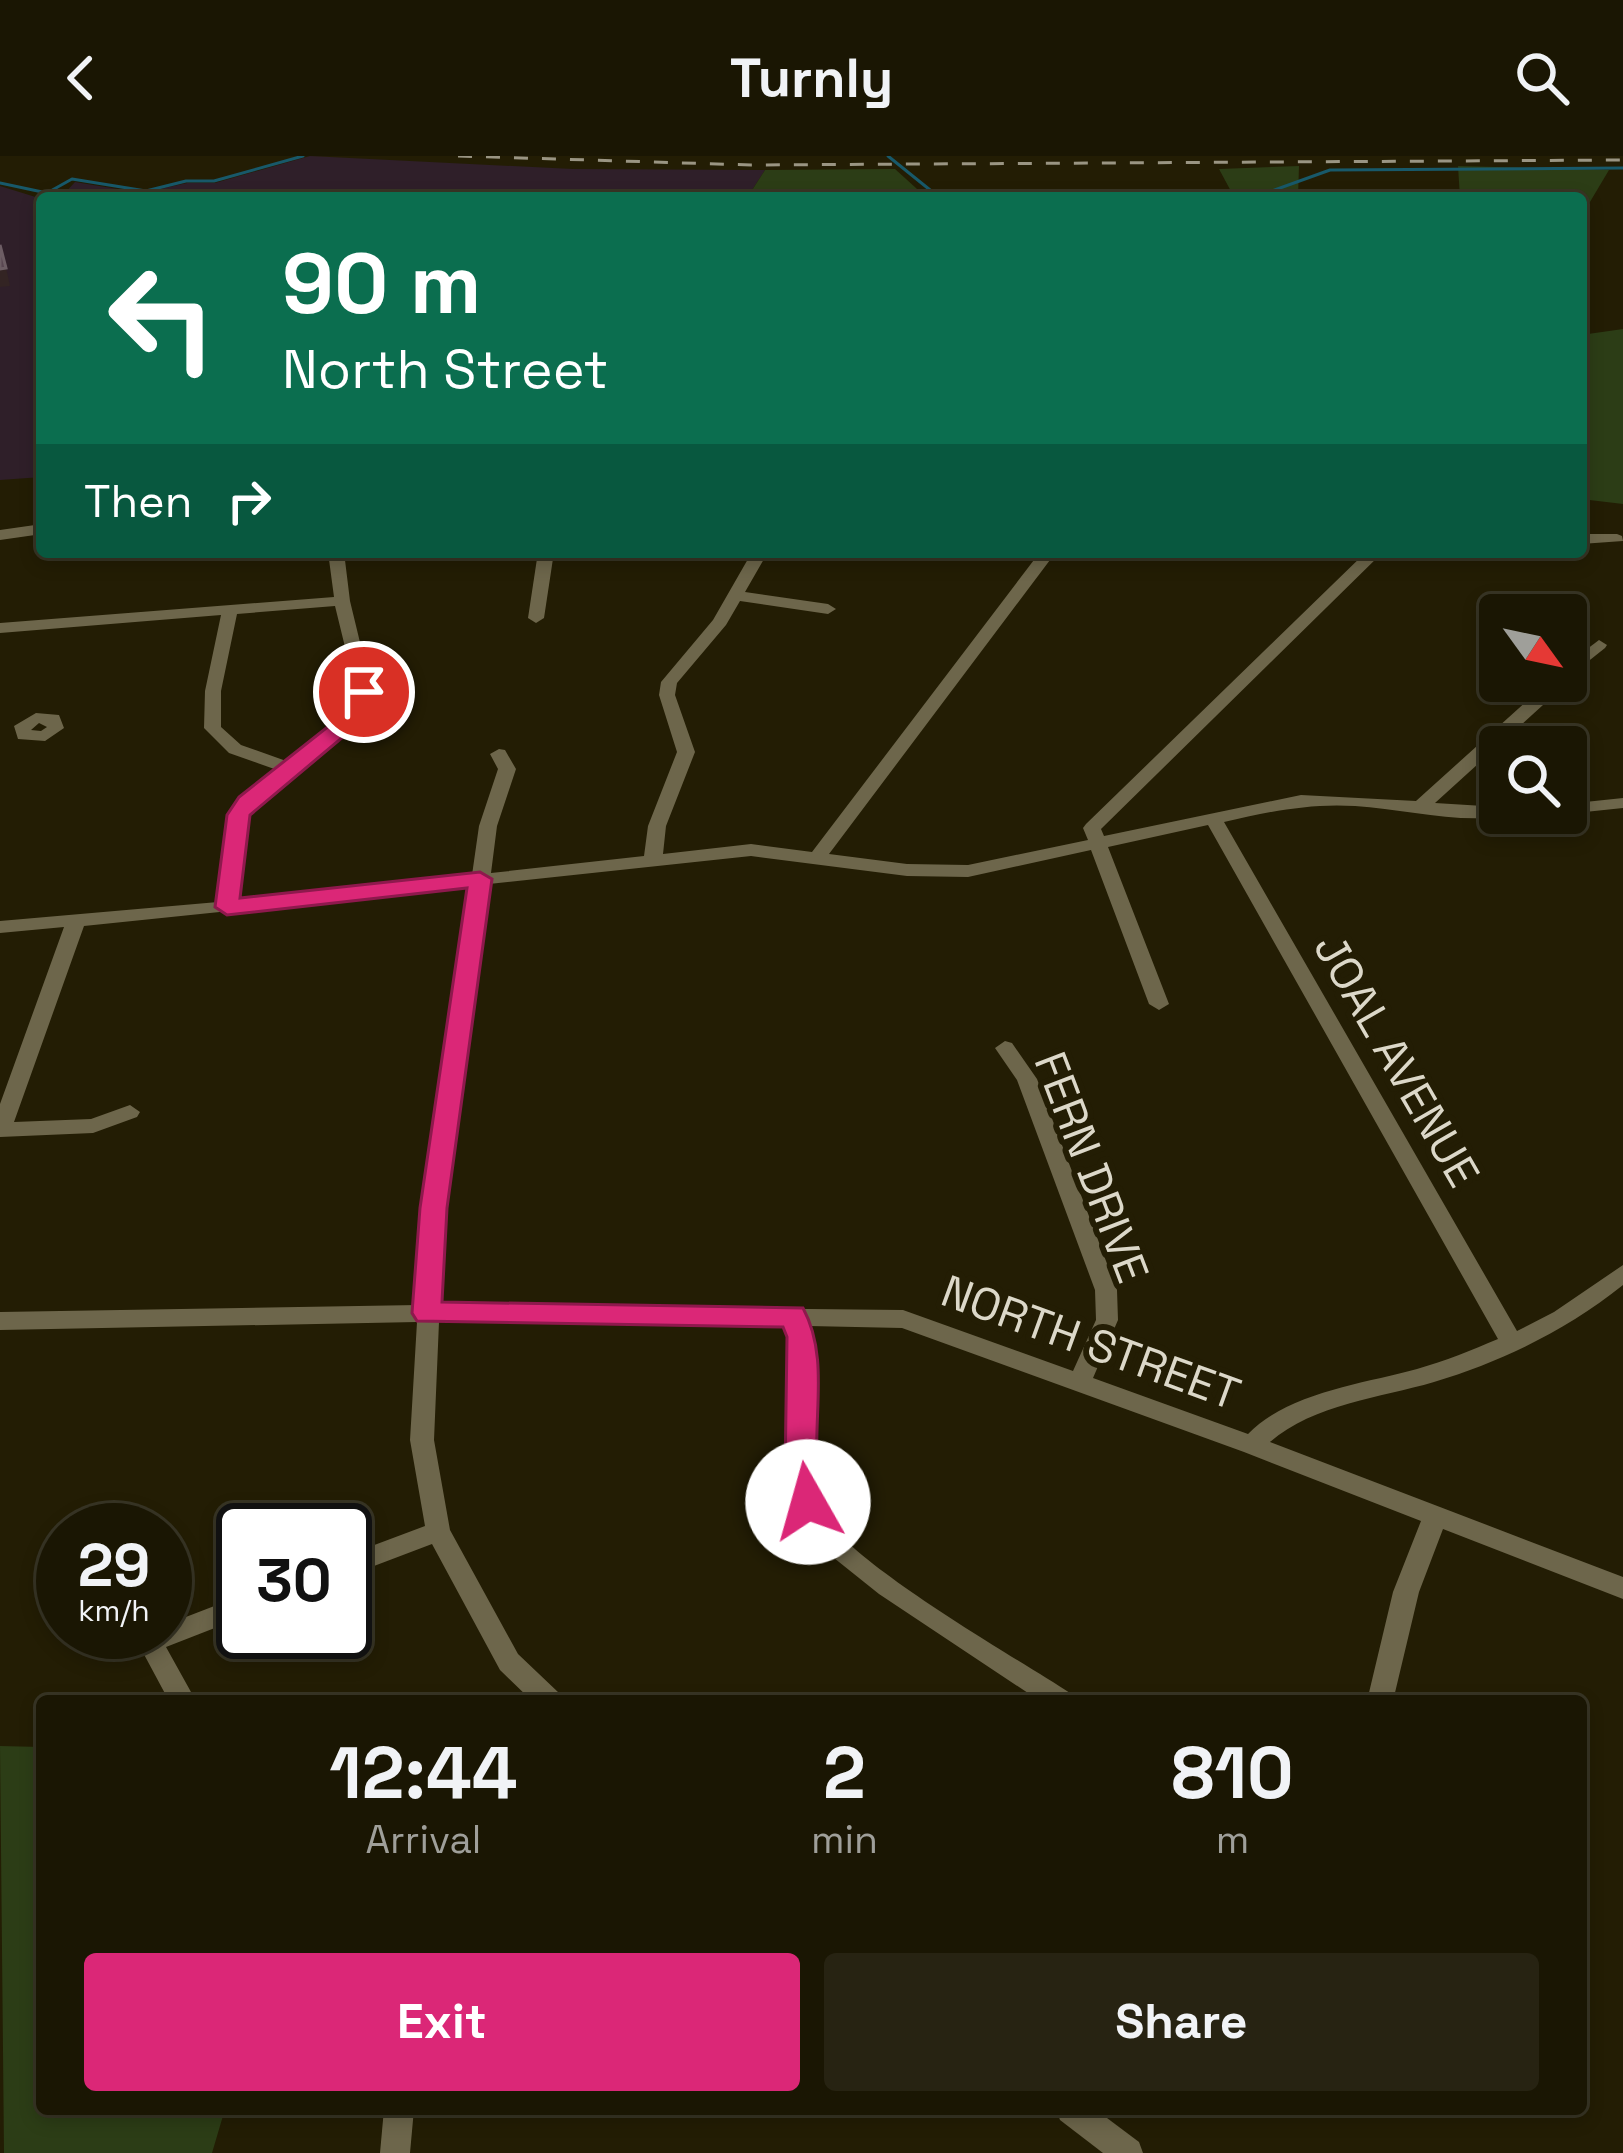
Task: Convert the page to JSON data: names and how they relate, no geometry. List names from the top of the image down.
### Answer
{
  "streets": {
    "street": ["JOAL AVENUE", "FERN DRIVE", "NORTH STREET"]
  },
  "crossings": [
    ["FERN DRIVE", "NORTH STREET"]
  ],
  "north": "bottom right",
  "page": {
    "header": "Turnly",
    "turn": ["90 m", "North Street"],
    "then": "Then",
    "speed": "29 km/h",
    "limit": "30",
    "eta": [
      "12:44",
      "Arrival",
      "2",
      "min",
      "810",
      "m"
    ],
    "buttons": ["Exit", "Share"]
  }
}
